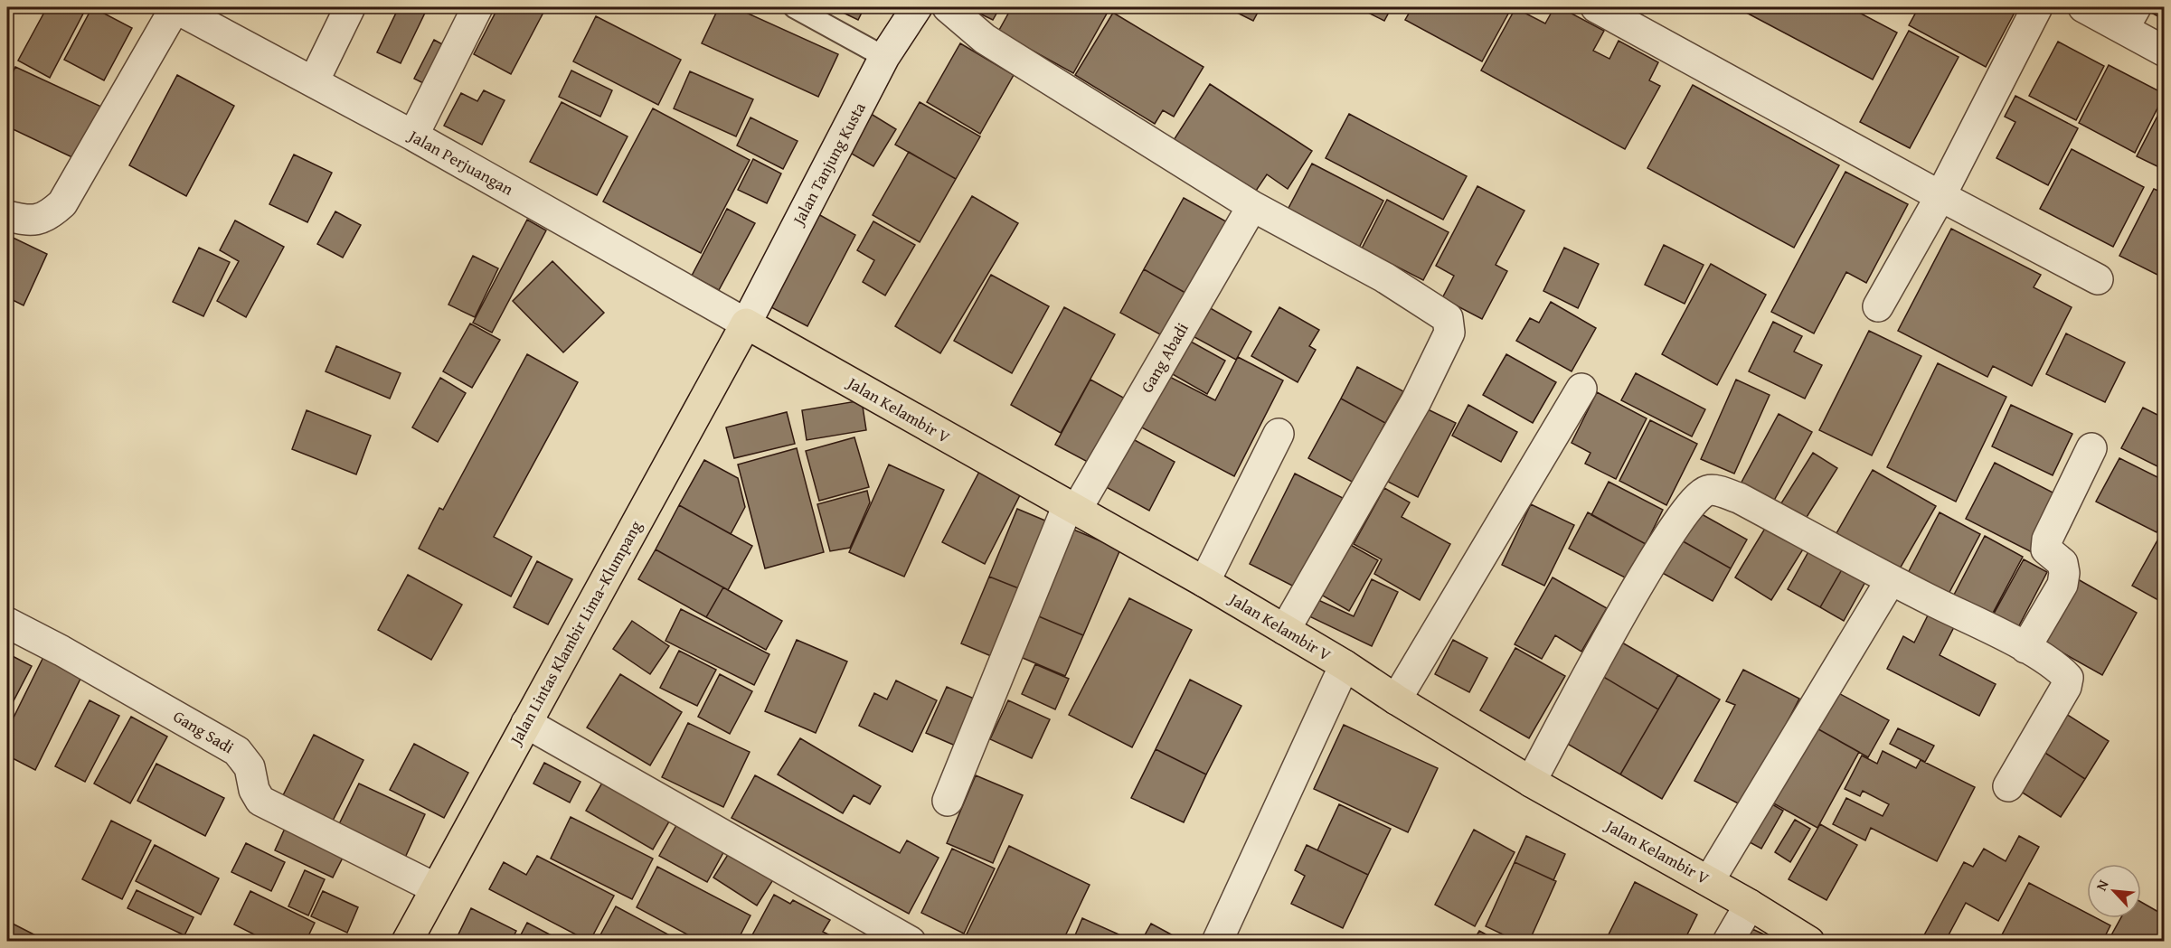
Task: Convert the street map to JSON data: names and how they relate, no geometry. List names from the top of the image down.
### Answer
{
  "streets": {
    "main road": ["Jalan Kelambir V", "Jalan Lintas Klambir Lima–Klumpang"],
    "street": [
      "Jalan Perjuangan",
      "Jalan Tanjung Kusta",
      "Gang Abadi",
      "Gang Sadi"
    ]
  },
  "crossings": [
    ["Jalan Perjuangan", "Jalan Tanjung Kusta"],
    ["Jalan Perjuangan", "Jalan Kelambir V"],
    ["Jalan Perjuangan", "Jalan Lintas Klambir Lima–Klumpang"],
    ["Jalan Tanjung Kusta", "Jalan Kelambir V"],
    ["Jalan Tanjung Kusta", "Jalan Lintas Klambir Lima–Klumpang"],
    ["Gang Abadi", "Jalan Kelambir V"],
    ["Jalan Kelambir V", "Jalan Lintas Klambir Lima–Klumpang"],
    ["Jalan Lintas Klambir Lima–Klumpang", "Gang Sadi"]
  ],
  "north": "top left"
}
